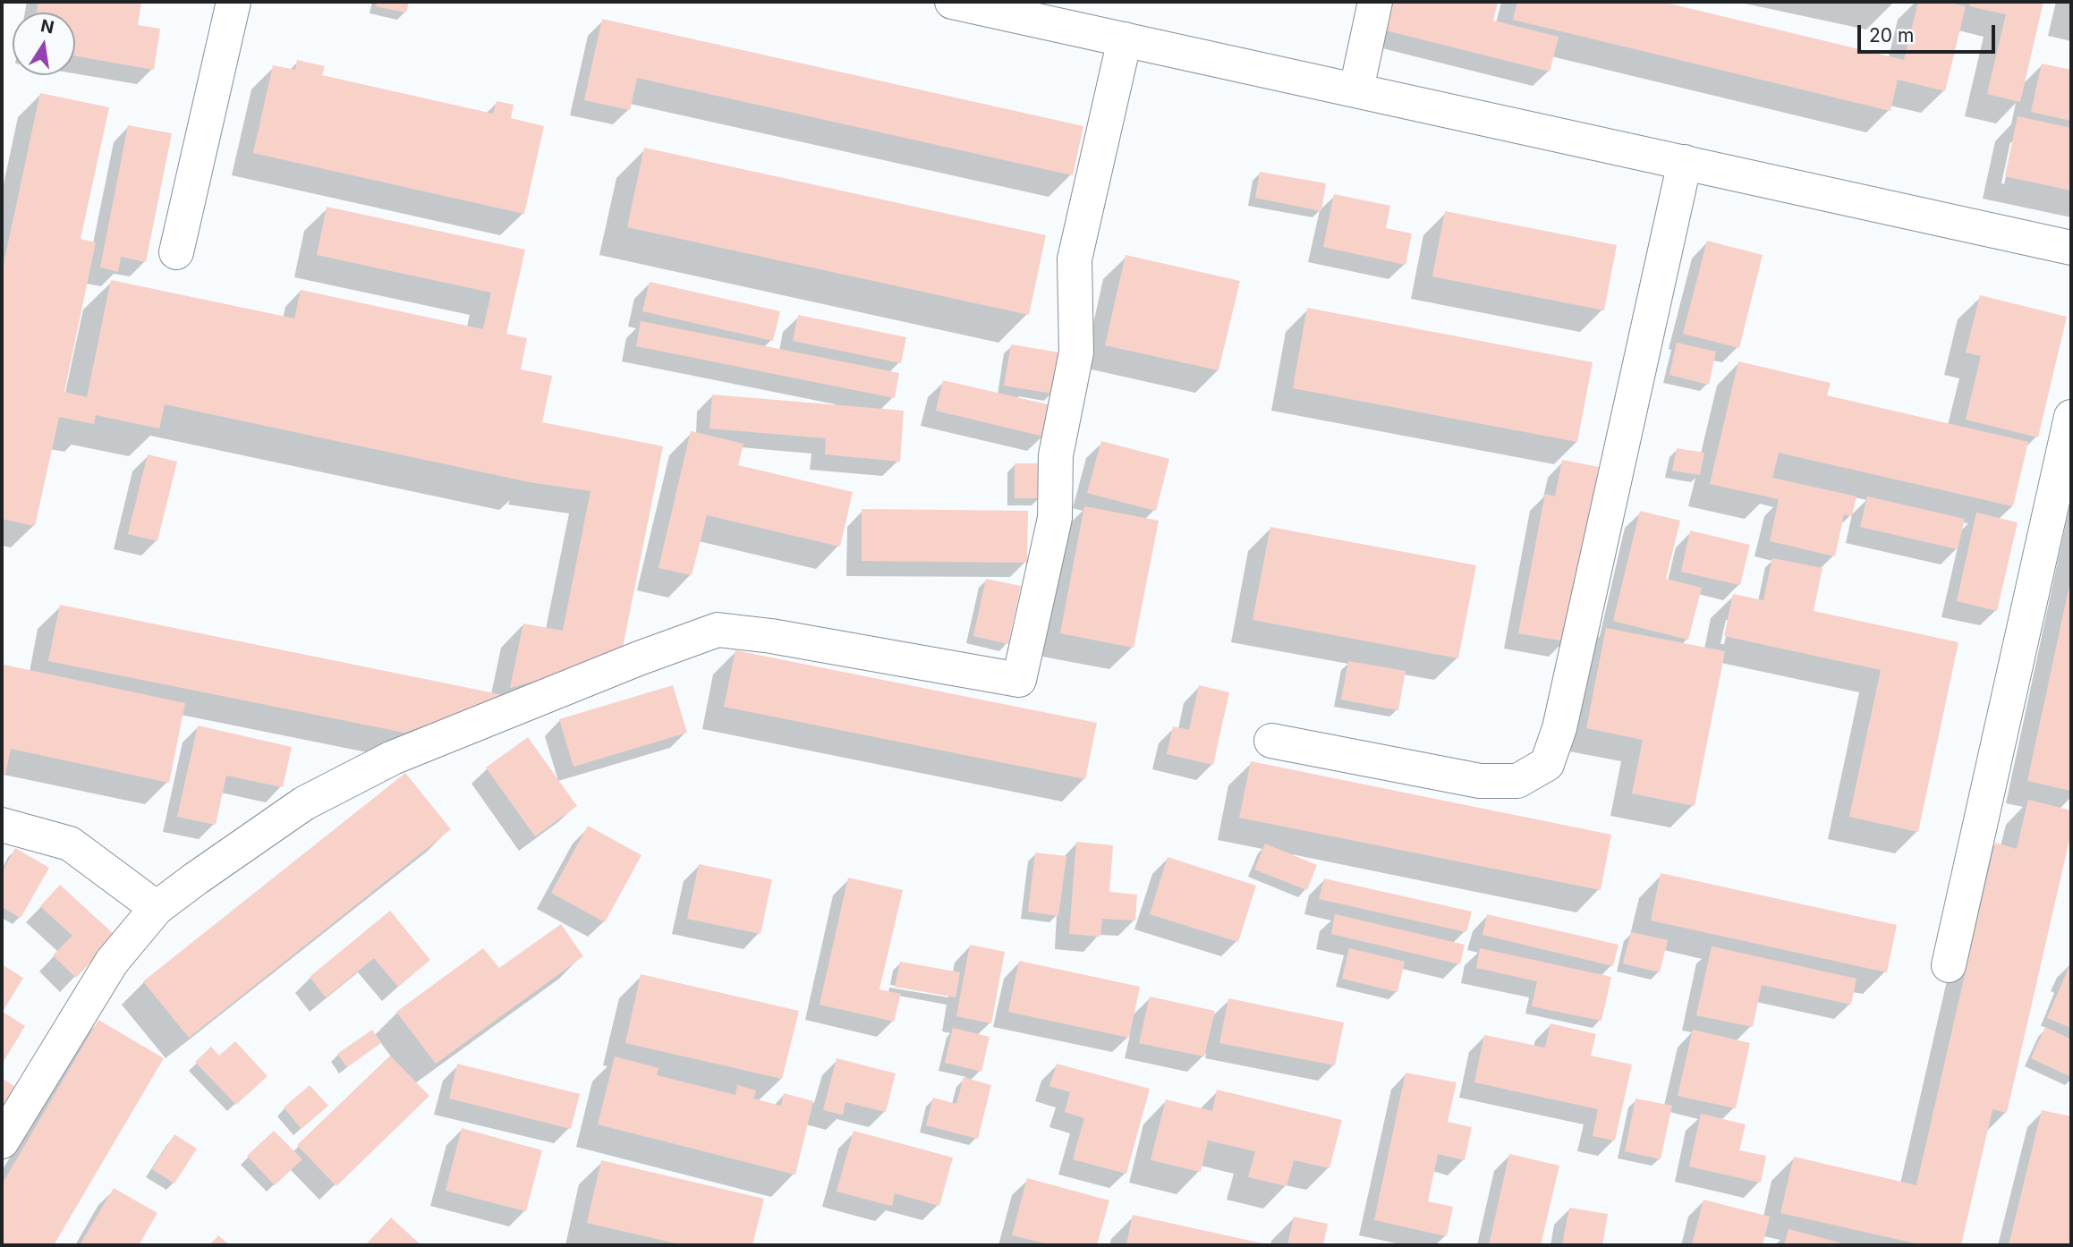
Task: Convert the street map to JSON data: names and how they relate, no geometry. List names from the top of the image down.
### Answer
{
  "scale_bar": "20 m",
  "north": "top"
}
